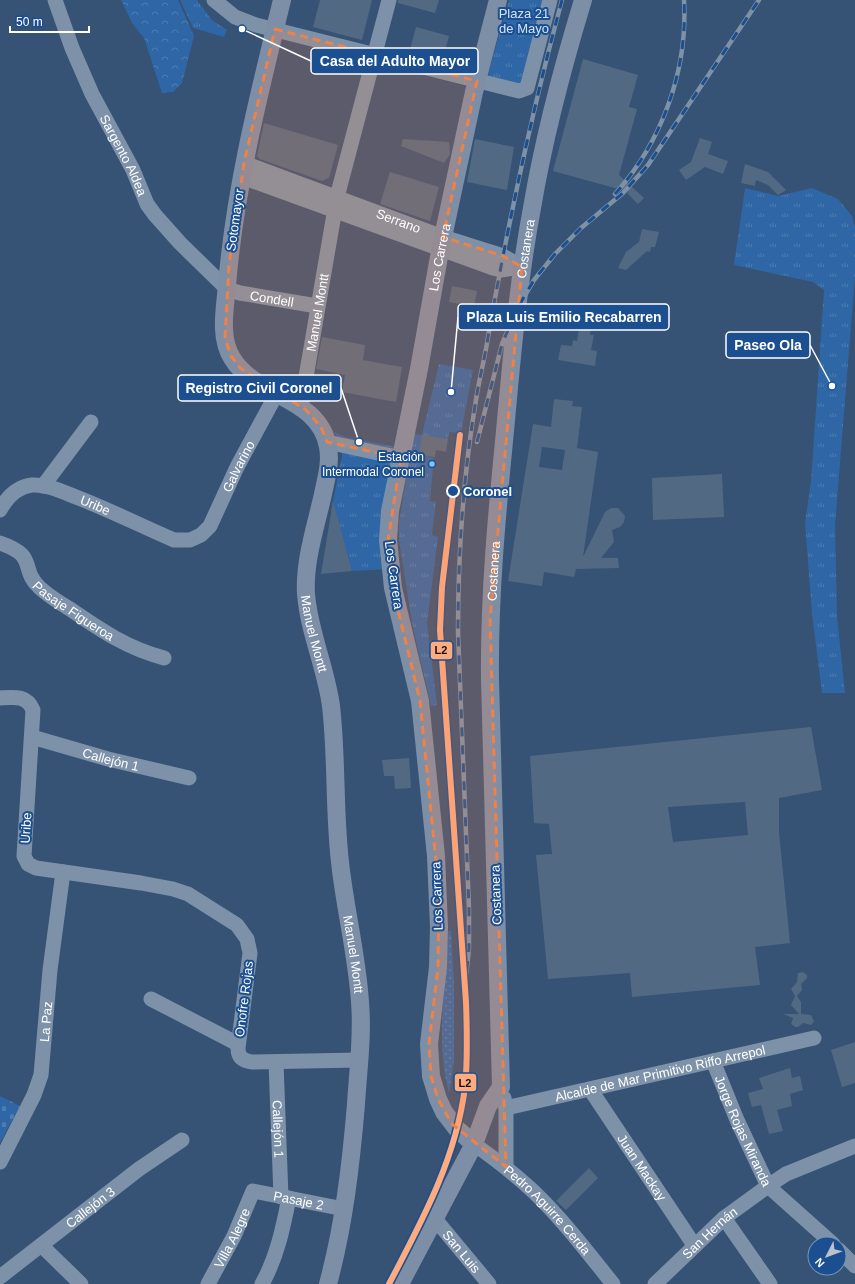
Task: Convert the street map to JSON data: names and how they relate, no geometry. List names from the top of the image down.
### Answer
{
  "streets": {
    "main road": [
      "Sotomayor",
      "Costanera",
      "Los Carrera",
      "Manuel Montt"
    ],
    "street": [
      "Sargento Aldea",
      "Serrano",
      "Condell",
      "Galvarino",
      "Uribe",
      "Pasaje Figueroa",
      "Callejón 1",
      "Onofre Rojas",
      "La Paz",
      "Alcalde de Mar Primitivo Riffo Arrepol",
      "Jorge Rojas Miranda",
      "Juan Mackay",
      "Pasaje 2",
      "Callejón 3",
      "Pedro Aguirre Cerda",
      "San Hernán",
      "Villa Alegre",
      "San Luis"
    ]
  },
  "crossings": [
    ["Sargento Aldea", "Sotomayor"],
    ["Sargento Aldea", "Condell"],
    ["Sotomayor", "Serrano"],
    ["Sotomayor", "Condell"],
    ["Sotomayor", "Manuel Montt"],
    ["Sotomayor", "Galvarino"],
    ["Serrano", "Costanera"],
    ["Serrano", "Los Carrera"],
    ["Serrano", "Manuel Montt"],
    ["Los Carrera", "Pedro Aguirre Cerda"],
    ["Condell", "Manuel Montt"],
    ["Manuel Montt", "Onofre Rojas"],
    ["Manuel Montt", "Pasaje 2"],
    ["Galvarino", "Uribe"],
    ["Uribe", "Callejón 1"],
    ["Uribe", "Onofre Rojas"],
    ["Callejón 1", "Onofre Rojas"],
    ["Callejón 1", "Pasaje 2"],
    ["Onofre Rojas", "La Paz"],
    ["Alcalde de Mar Primitivo Riffo Arrepol", "Jorge Rojas Miranda"],
    ["Alcalde de Mar Primitivo Riffo Arrepol", "Juan Mackay"],
    ["Jorge Rojas Miranda", "San Hernán"],
    ["Juan Mackay", "San Hernán"],
    ["Pasaje 2", "Villa Alegre"]
  ],
  "parks": ["Plaza 21 de Mayo"],
  "places": [
    "Casa del Adulto Mayor",
    "Paseo Ola",
    "Plaza Luis Emilio Recabarren",
    "Registro Civil Coronel",
    "Estación Intermodal Coronel",
    "Coronel"
  ],
  "lines": ["transit line L2"],
  "scale_bar": "50 m",
  "north": "bottom left"
}
